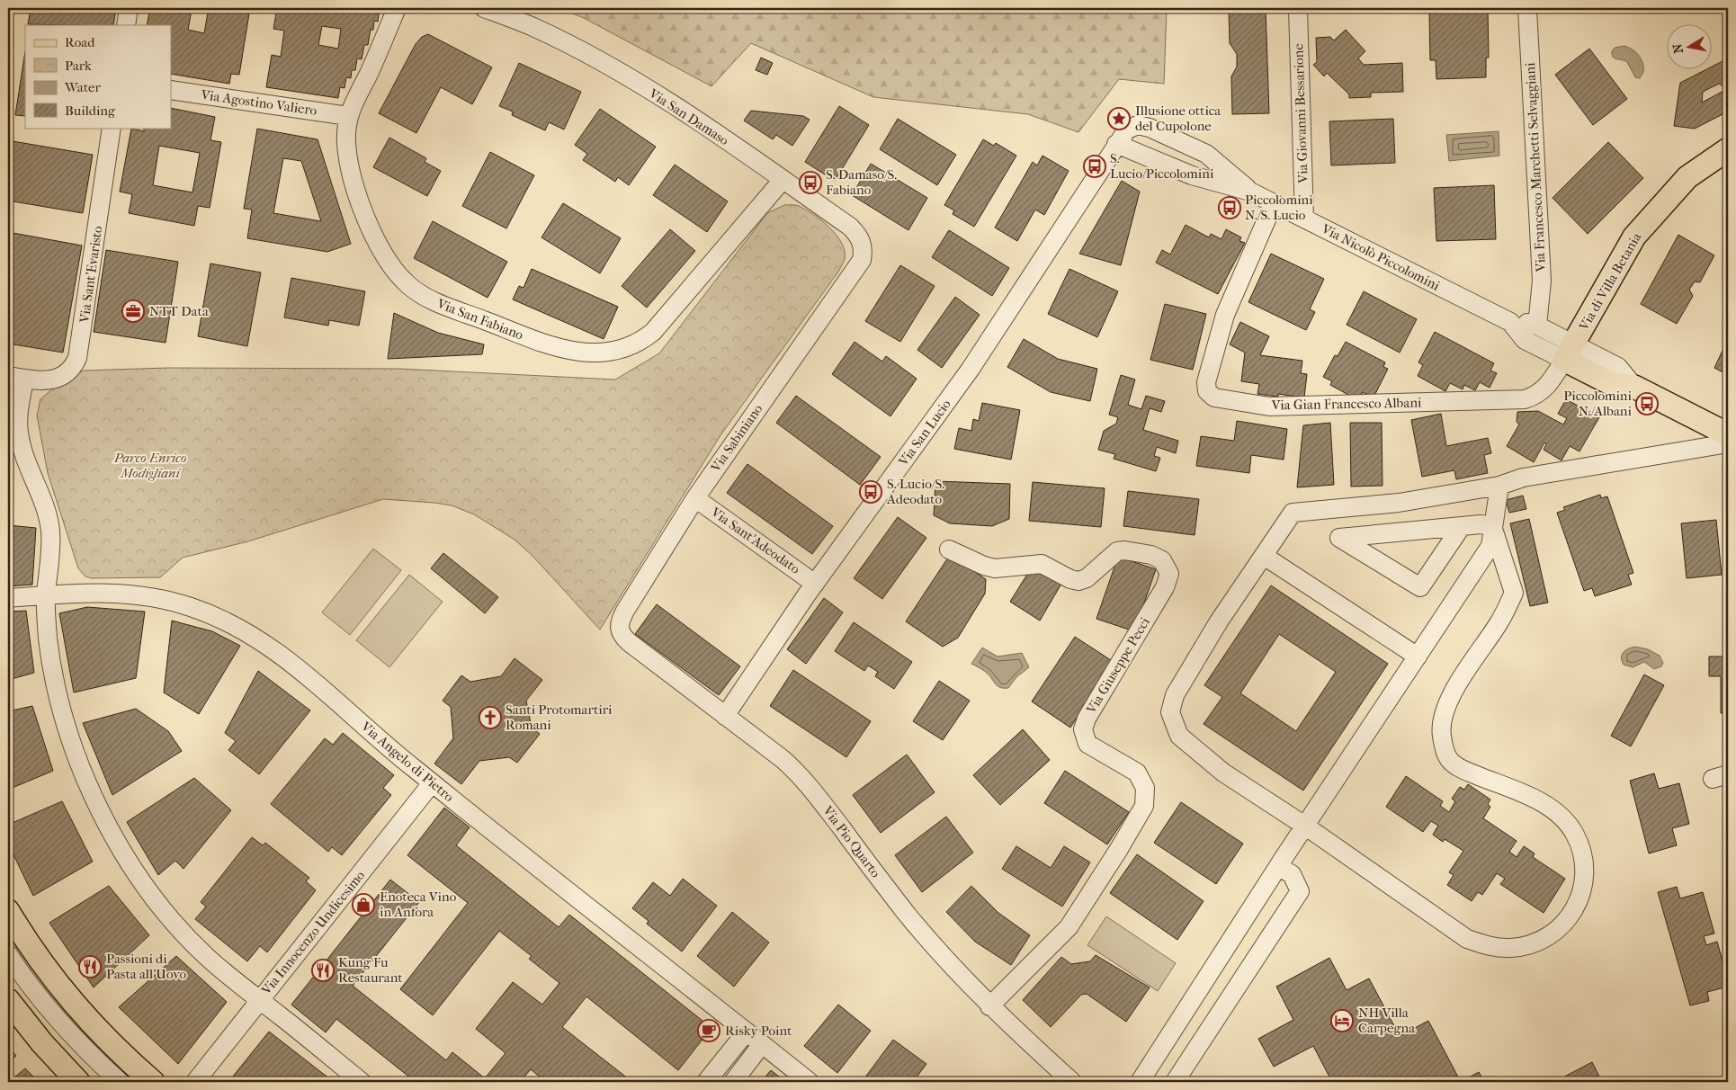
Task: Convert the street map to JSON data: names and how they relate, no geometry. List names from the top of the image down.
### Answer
{
  "streets": {
    "main road": ["Via Nicolò Piccolomini", "Via di Villa Betania"],
    "street": [
      "Via Agostino Valiero",
      "Via Giovanni Bessarione",
      "Via San Damaso",
      "Via Francesco Marchetti Selvaggiani",
      "Via Sant'Evaristo",
      "Via San Fabiano",
      "Via Gian Francesco Albani",
      "Via San Lucio",
      "Via Sabiniano",
      "Via Sant'Adeodato",
      "Via Giuseppe Pecci",
      "Via Angelo di Pietro",
      "Via Pio Quarto",
      "Via Innocenzo Undicesimo"
    ]
  },
  "crossings": [
    ["Via Agostino Valiero", "Via San Fabiano"],
    ["Via Giovanni Bessarione", "Via Nicolò Piccolomini"],
    ["Via San Damaso", "Via San Fabiano"],
    ["Via San Damaso", "Via Sabiniano"],
    ["Via Francesco Marchetti Selvaggiani", "Via Nicolò Piccolomini"],
    ["Via Nicolò Piccolomini", "Via di Villa Betania"],
    ["Via Nicolò Piccolomini", "Via Gian Francesco Albani"],
    ["Via Nicolò Piccolomini", "Via San Lucio"],
    ["Via di Villa Betania", "Via Gian Francesco Albani"],
    ["Via San Lucio", "Via Sant'Adeodato"],
    ["Via San Lucio", "Via Pio Quarto"],
    ["Via Sabiniano", "Via Sant'Adeodato"],
    ["Via Sabiniano", "Via Pio Quarto"],
    ["Via Giuseppe Pecci", "Via Pio Quarto"],
    ["Via Angelo di Pietro", "Via Innocenzo Undicesimo"]
  ],
  "parks": ["Parco Enrico Modigliani"],
  "places": {
    "place": ["Illusione ottica del Cupolone"],
    "bus stop": [
      "S. Lucio/Piccolomini",
      "S. Damaso/S. Fabiano",
      "Piccolomini N./S. Lucio",
      "Piccolomini N./Albani",
      "S. Lucio/S. Adeodato"
    ],
    "office": ["NTT Data"],
    "church": ["Santi Protomartiri Romani"],
    "shop": ["Enoteca Vino in Anfora"],
    "restaurant": ["Passioni di Pasta all'Uovo", "Kung Fu Restaurant"],
    "hotel": ["NH Villa Carpegna"],
    "cafe": ["Risky Point"]
  },
  "legend": [
    "Road",
    "Park",
    "Water",
    "Building"
  ],
  "north": "left"
}
